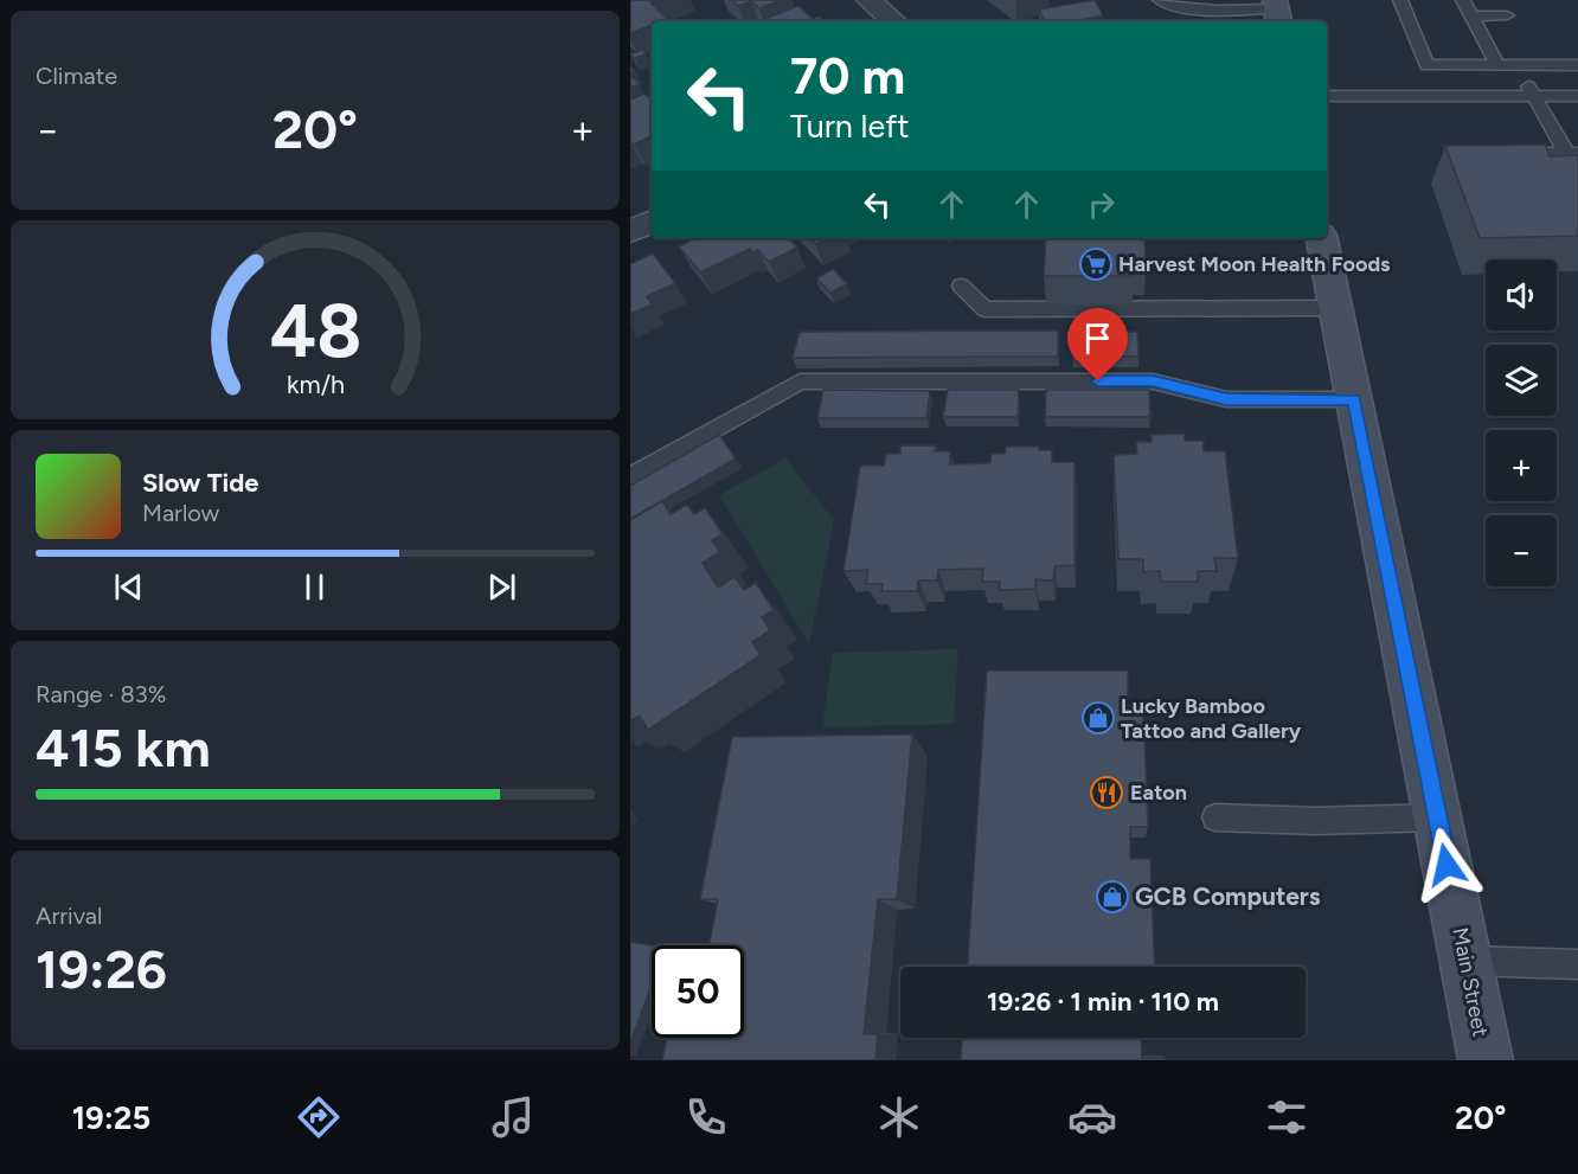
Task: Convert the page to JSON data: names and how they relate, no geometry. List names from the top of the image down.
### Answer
{
  "streets": {
    "main road": ["Main Street"]
  },
  "places": {
    "supermarket": ["Harvest Moon Health Foods"],
    "shop": ["Lucky Bamboo Tattoo and Gallery", "GCB Computers"],
    "restaurant": ["Eaton"]
  },
  "page": {
    "tile": [
      "Climate",
      ["Range · 83%", "415 km"],
      ["Arrival", "19:26"]
    ],
    "turn": ["70 m", "Turn left"],
    "heat": ["−", "20°", "+"],
    "map_buttons": ["+", "−"],
    "song": ["Slow Tide", "Marlow"],
    "limit": "50",
    "trip": "19:26 · 1 min · 110 m",
    "tabs": ["19:25", "20°"],
    "gauge": ["48", "km/h"]
  }
}
